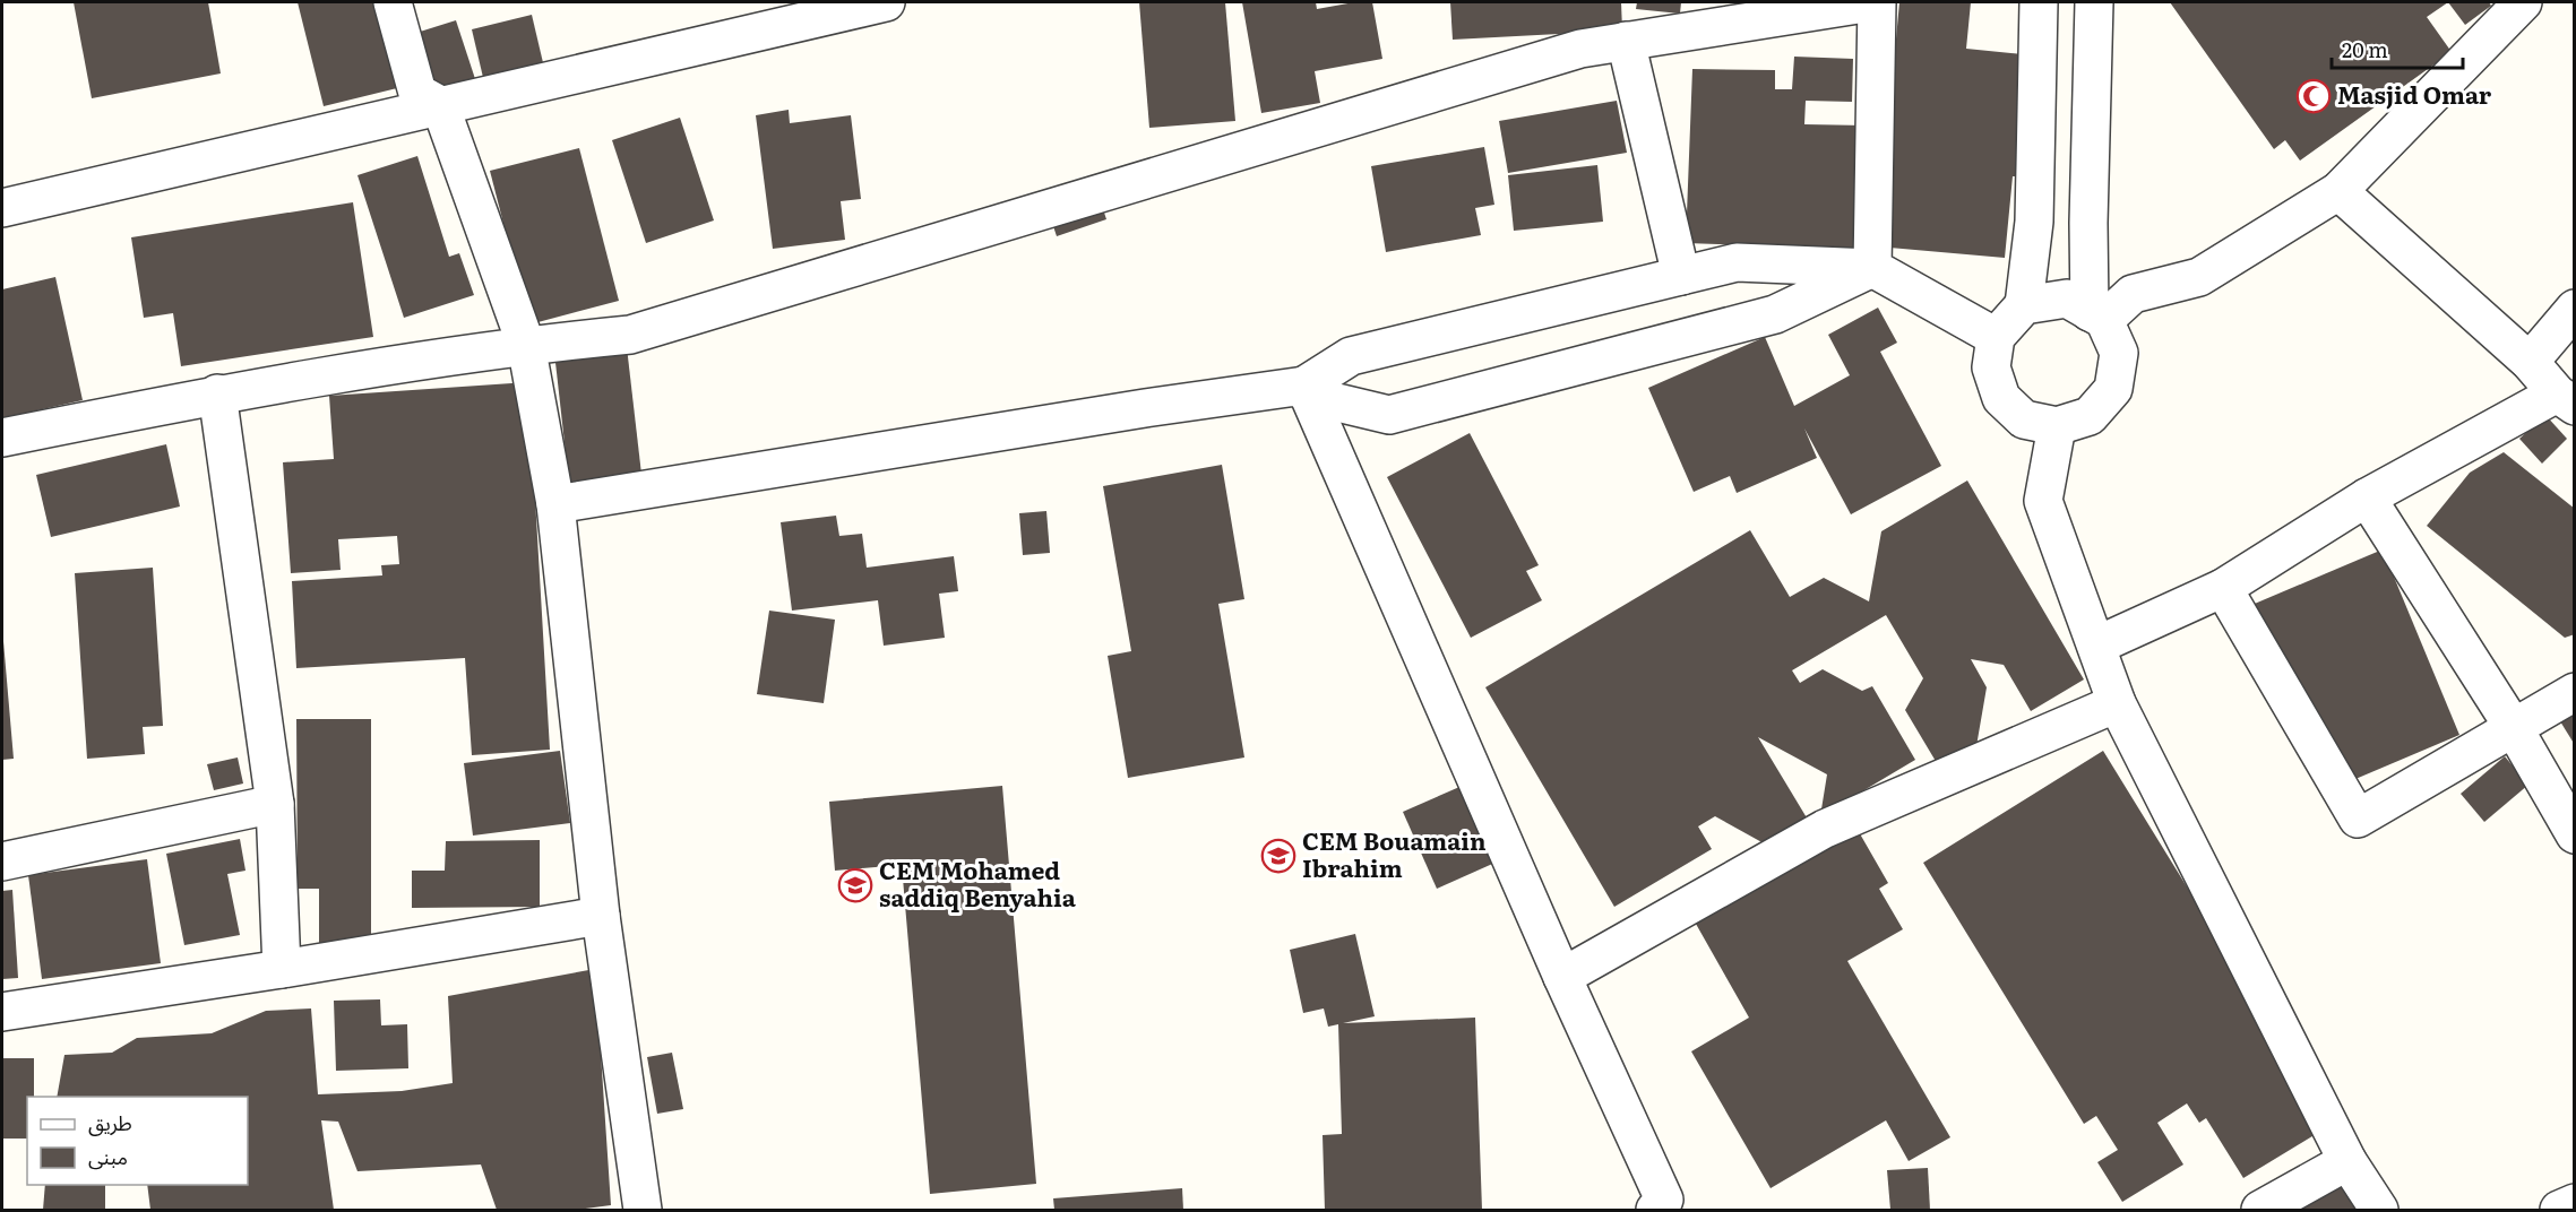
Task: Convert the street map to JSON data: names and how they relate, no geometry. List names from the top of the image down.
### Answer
{
  "places": {
    "mosque": ["Masjid Omar"],
    "school or university": ["CEM Bouamain Ibrahim", "CEM Mohamed saddiq Benyahia"]
  },
  "legend": ["طريق", "مبنى"],
  "scale_bar": "20 m"
}
